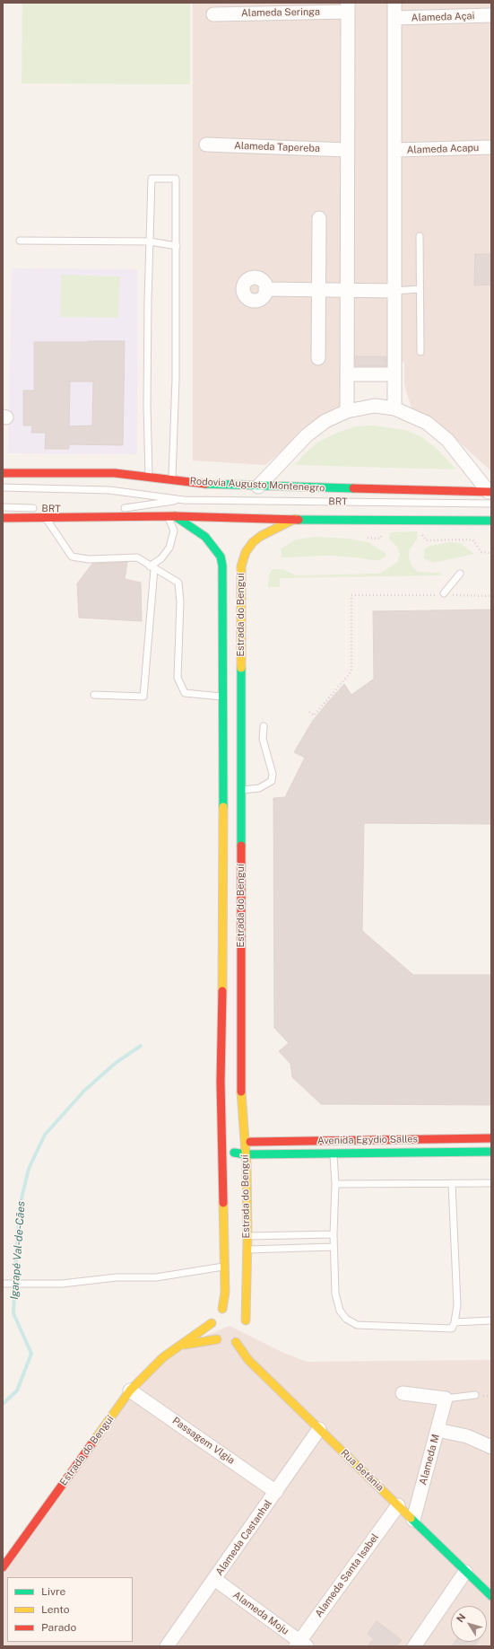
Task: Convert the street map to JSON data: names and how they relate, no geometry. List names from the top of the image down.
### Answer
{
  "streets": {
    "street": [
      "Alameda Seringa",
      "Alameda Açai",
      "Alameda Tapereba",
      "Alameda Acapu",
      "Rodovia Augusto Montenegro",
      "Estrada do Benguí",
      "Avenida Egydio Salles",
      "Passagem Vlgia",
      "Alameda M",
      "Rua Betânia",
      "Alameda Castanhal",
      "Alameda Santa Isabel",
      "Alameda Moju"
    ],
    "lane": ["BRT"]
  },
  "crossings": [
    ["Rodovia Augusto Montenegro", "BRT"],
    ["Estrada do Benguí", "Avenida Egydio Salles"],
    ["Estrada do Benguí", "Passagem Vlgia"],
    ["Estrada do Benguí", "Rua Betânia"],
    ["Passagem Vlgia", "Alameda Castanhal"],
    ["Alameda M", "Rua Betânia"],
    ["Rua Betânia", "Alameda Castanhal"],
    ["Rua Betânia", "Alameda Santa Isabel"],
    ["Alameda Castanhal", "Alameda Moju"],
    ["Alameda Santa Isabel", "Alameda Moju"]
  ],
  "water": ["Igarapé Val-de-Cães"],
  "legend": ["Livre", "Lento", "Parado"],
  "north": "top left"
}
